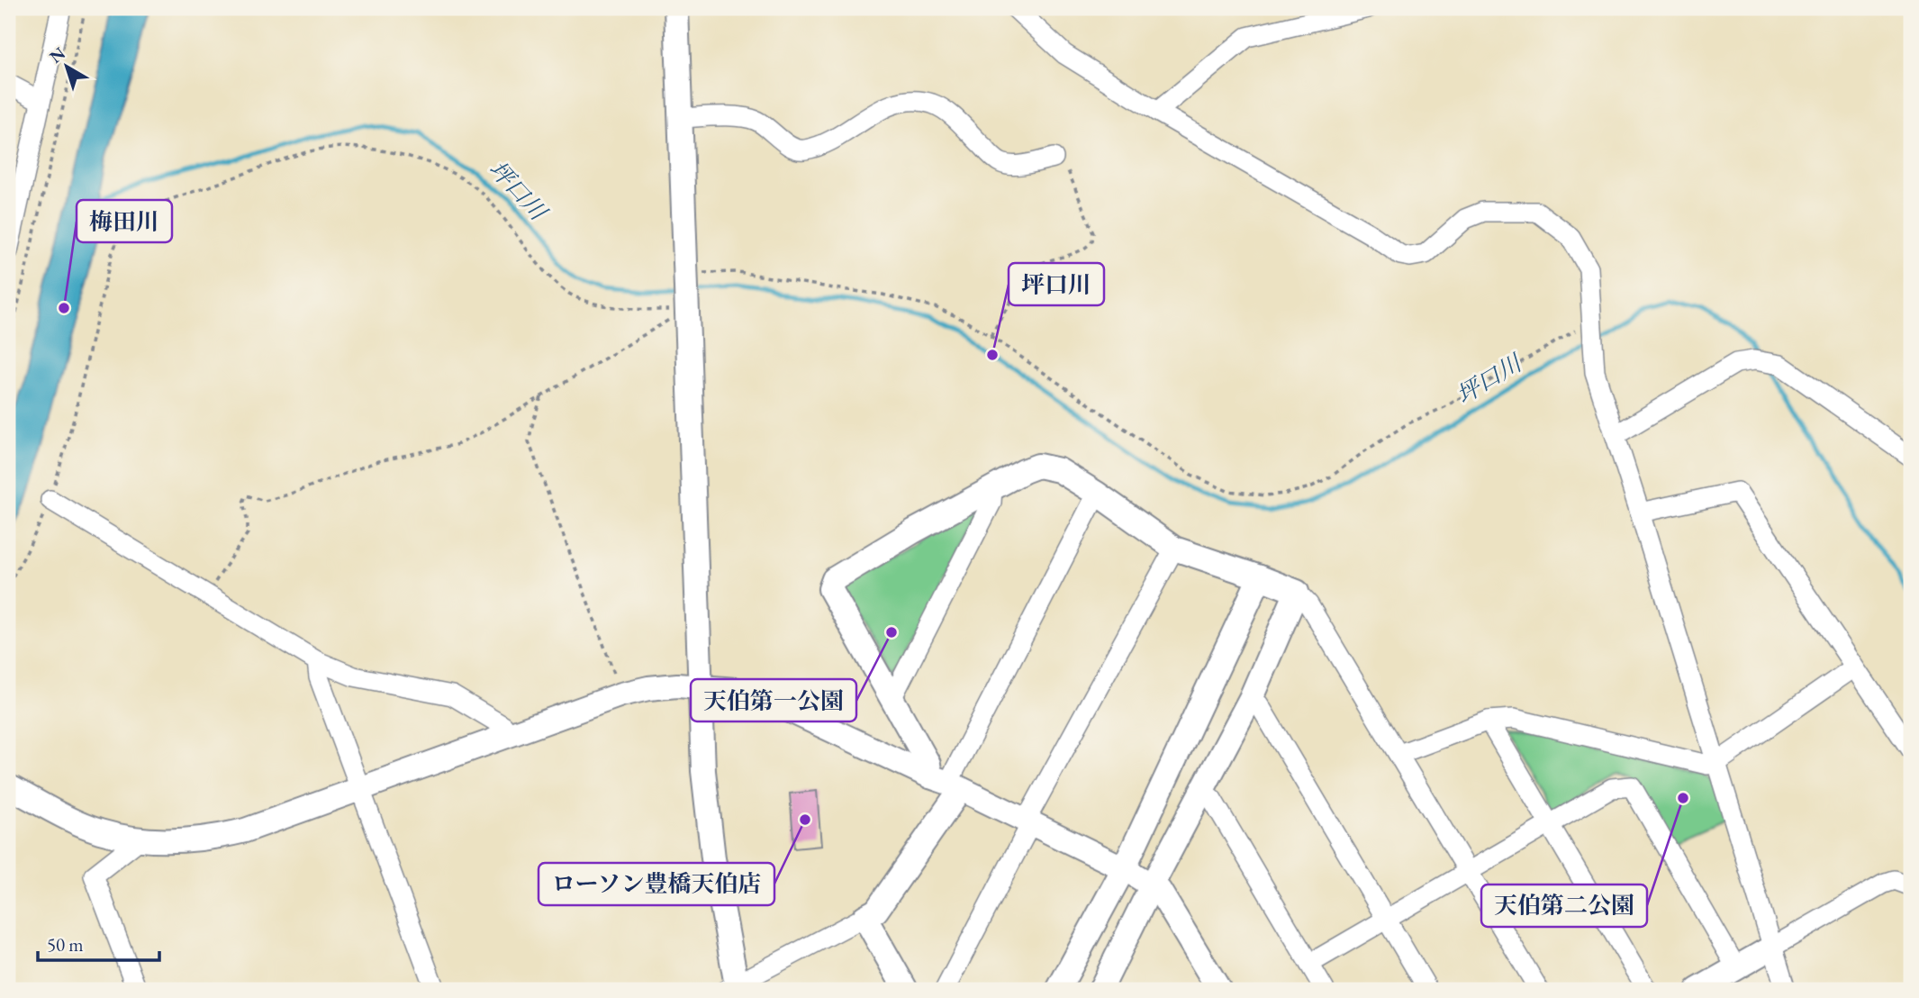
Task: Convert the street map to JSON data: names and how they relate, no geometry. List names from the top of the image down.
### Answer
{
  "water": ["坪口川"],
  "places": [
    "梅田川",
    "坪口川",
    "天伯第一公園",
    "天伯第二公園",
    "ローソン豊橋天伯店"
  ],
  "scale_bar": "50 m",
  "north": "top left"
}
